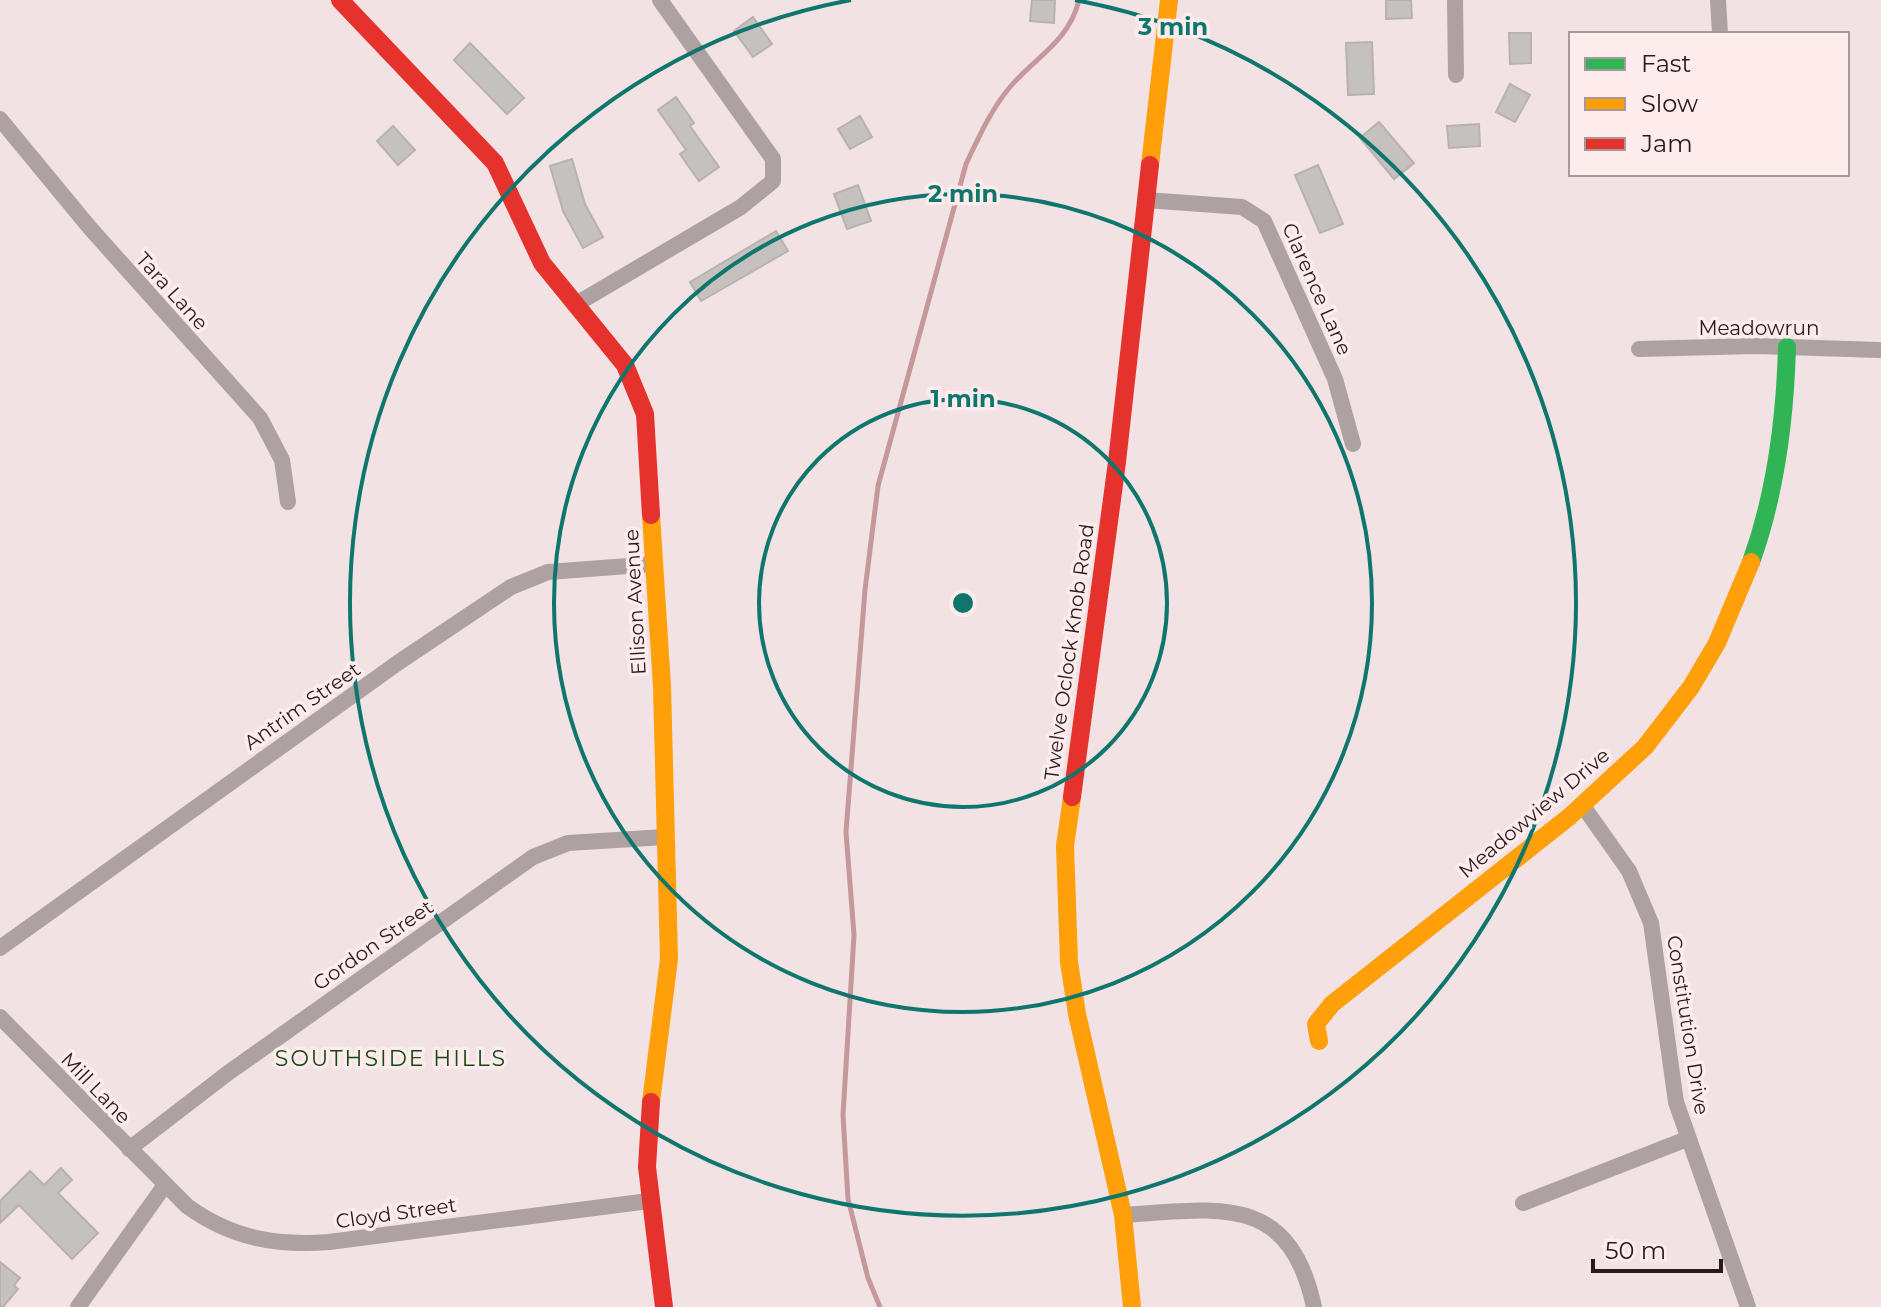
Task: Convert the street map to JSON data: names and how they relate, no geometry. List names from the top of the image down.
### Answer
{
  "streets": {
    "street": [
      "Clarence Lane",
      "Tara Lane",
      "Meadowrun",
      "Ellison Avenue",
      "Twelve Oclock Knob Road",
      "Antrim Street",
      "Meadowview Drive",
      "Gordon Street",
      "Constitution Drive",
      "Mill Lane",
      "Cloyd Street"
    ]
  },
  "crossings": [
    ["Clarence Lane", "Twelve Oclock Knob Road"],
    ["Meadowrun", "Meadowview Drive"],
    ["Ellison Avenue", "Antrim Street"],
    ["Ellison Avenue", "Gordon Street"],
    ["Ellison Avenue", "Cloyd Street"],
    ["Meadowview Drive", "Constitution Drive"],
    ["Gordon Street", "Mill Lane"],
    ["Mill Lane", "Cloyd Street"]
  ],
  "districts": ["SOUTHSIDE HILLS"],
  "legend": ["Fast", "Slow", "Jam"],
  "scale_bar": "50 m",
  "rings": ["3 min", "2 min", "1 min"]
}
